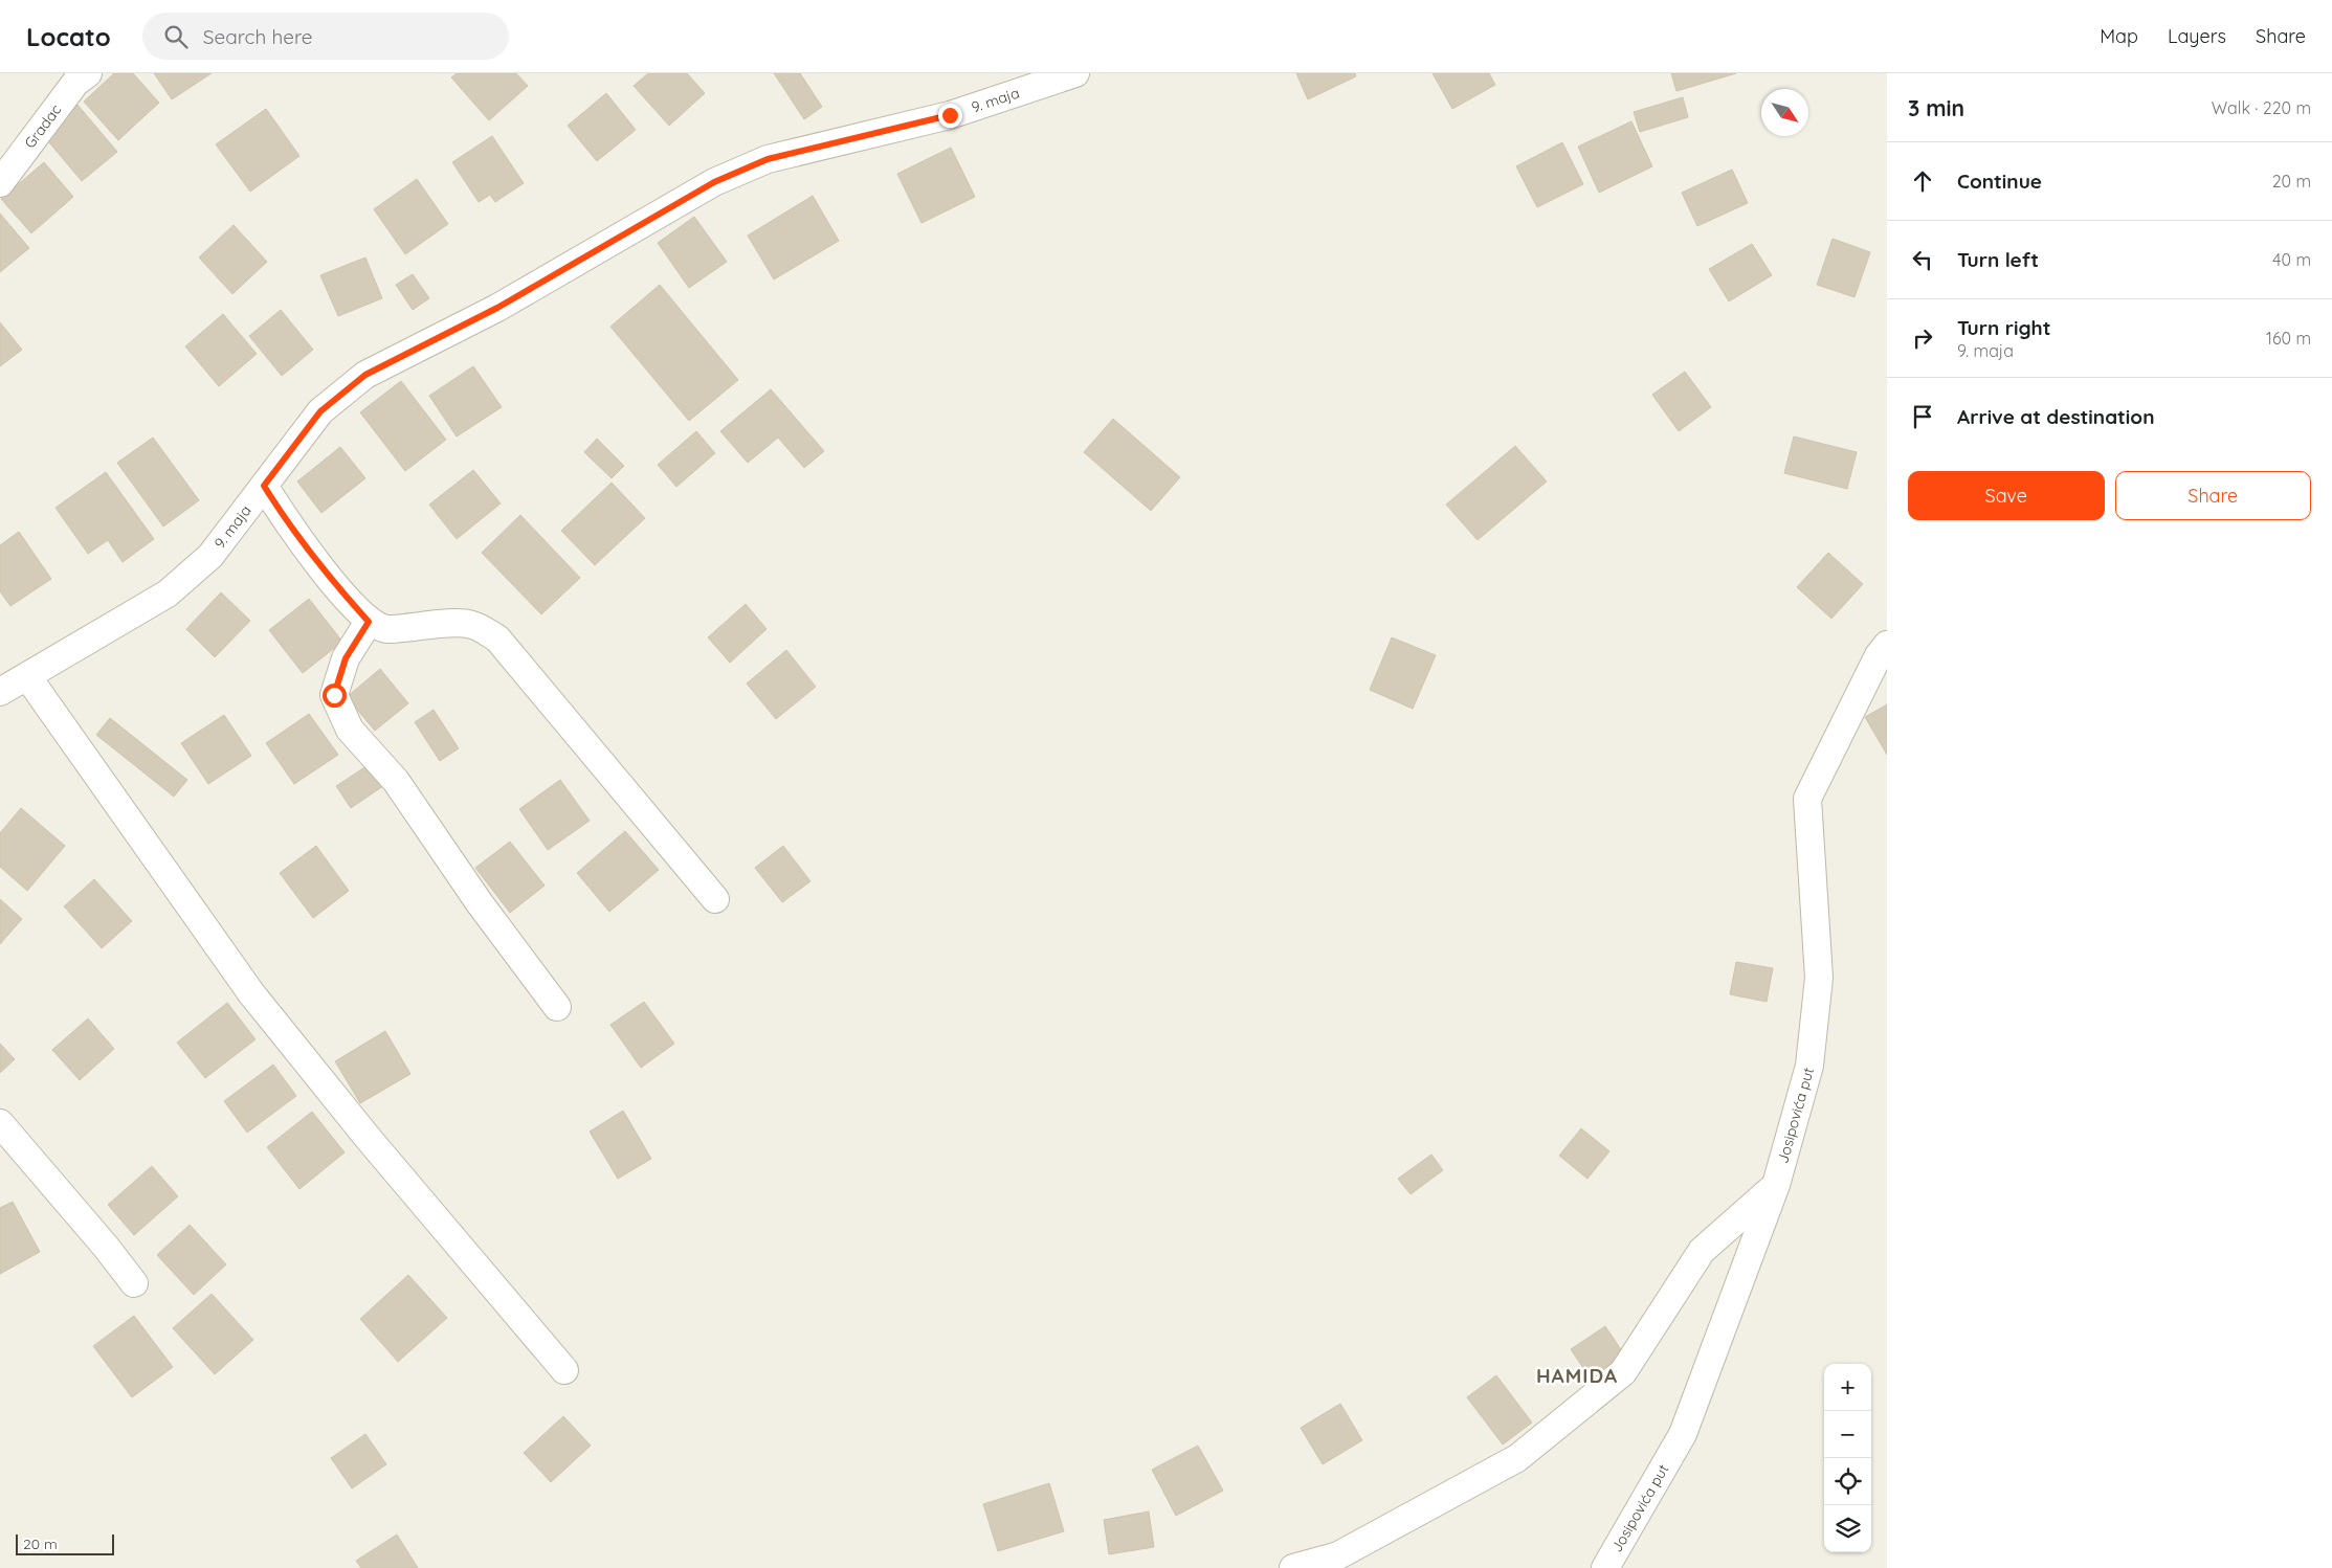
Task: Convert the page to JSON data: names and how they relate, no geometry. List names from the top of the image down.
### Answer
{
  "streets": {
    "street": ["9. maja", "Gradac", "Josipovića put"]
  },
  "districts": ["HAMIDA"],
  "scale_bar": "20 m",
  "north": "bottom right",
  "page": {
    "header": "Locato",
    "search": "Search here",
    "nav": ["Map", "Layers", "Share"],
    "heading": ["3 min", "Walk · 220 m"],
    "list": [
      ["Continue", "20 m"],
      ["Turn left", "40 m"],
      ["Turn right", "9. maja", "160 m"],
      "Arrive at destination"
    ],
    "buttons": ["Save", "Share"],
    "map_buttons": ["+", "−"],
    "scale": "20 m"
  }
}
